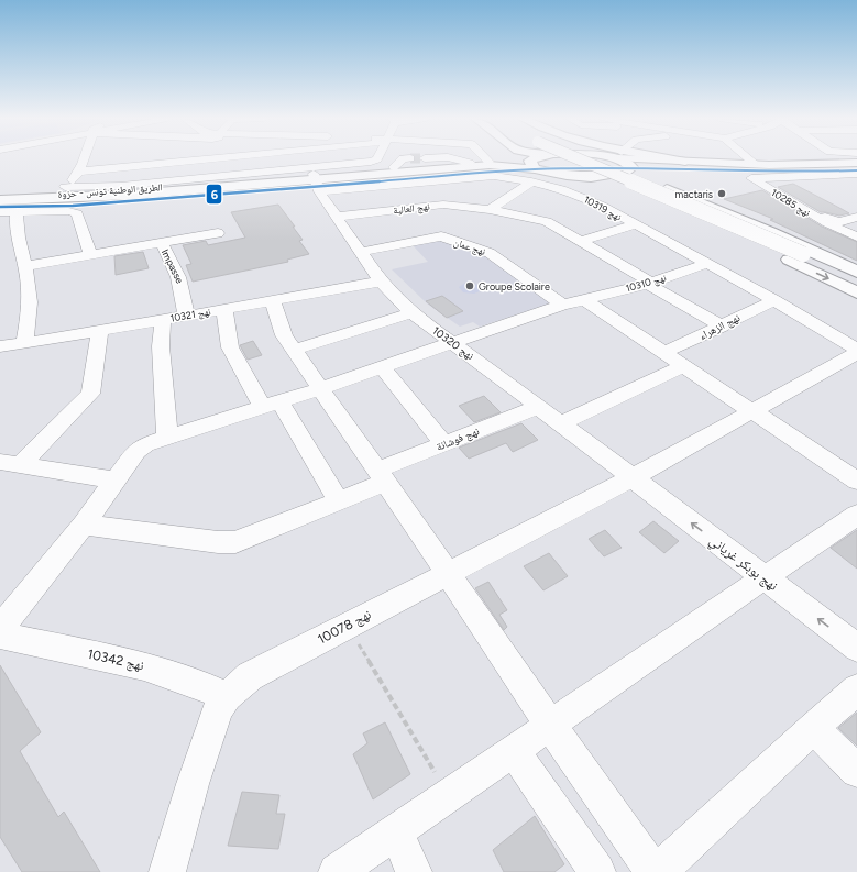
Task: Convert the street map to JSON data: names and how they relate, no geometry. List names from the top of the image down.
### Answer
{
  "streets": {
    "main road": ["الطريق الوطنية تونس - حزوة"],
    "street": [
      "نهج 10285",
      "نهج العالية",
      "نهج 10319",
      "نهج عمان",
      "Impasse",
      "نهج 10310",
      "نهج 10321",
      "نهج الزهراء",
      "نهج 10320",
      "نهج فوشانة",
      "نهج بوبكر غرياني",
      "نهج 10078",
      "نهج 10342"
    ]
  },
  "crossings": [
    ["الطريق الوطنية تونس - حزوة", "نهج 10319"],
    ["الطريق الوطنية تونس - حزوة", "نهج 10320"],
    ["نهج العالية", "نهج 10310"],
    ["نهج العالية", "نهج الزهراء"],
    ["نهج العالية", "نهج 10320"],
    ["نهج 10319", "نهج 10310"],
    ["نهج 10319", "نهج الزهراء"],
    ["نهج 10319", "نهج 10320"],
    ["نهج عمان", "نهج 10310"],
    ["نهج عمان", "نهج 10320"],
    ["Impasse", "نهج 10321"],
    ["نهج 10310", "نهج 10320"],
    ["نهج 10310", "نهج فوشانة"],
    ["نهج 10321", "نهج 10320"],
    ["نهج 10320", "نهج فوشانة"],
    ["نهج 10320", "نهج بوبكر غرياني"],
    ["نهج 10320", "نهج 10078"],
    ["نهج بوبكر غرياني", "نهج 10078"],
    ["نهج 10078", "نهج 10342"]
  ],
  "places": ["mactaris", "Groupe Scolaire"],
  "lines": ["transit line 6"]
}
